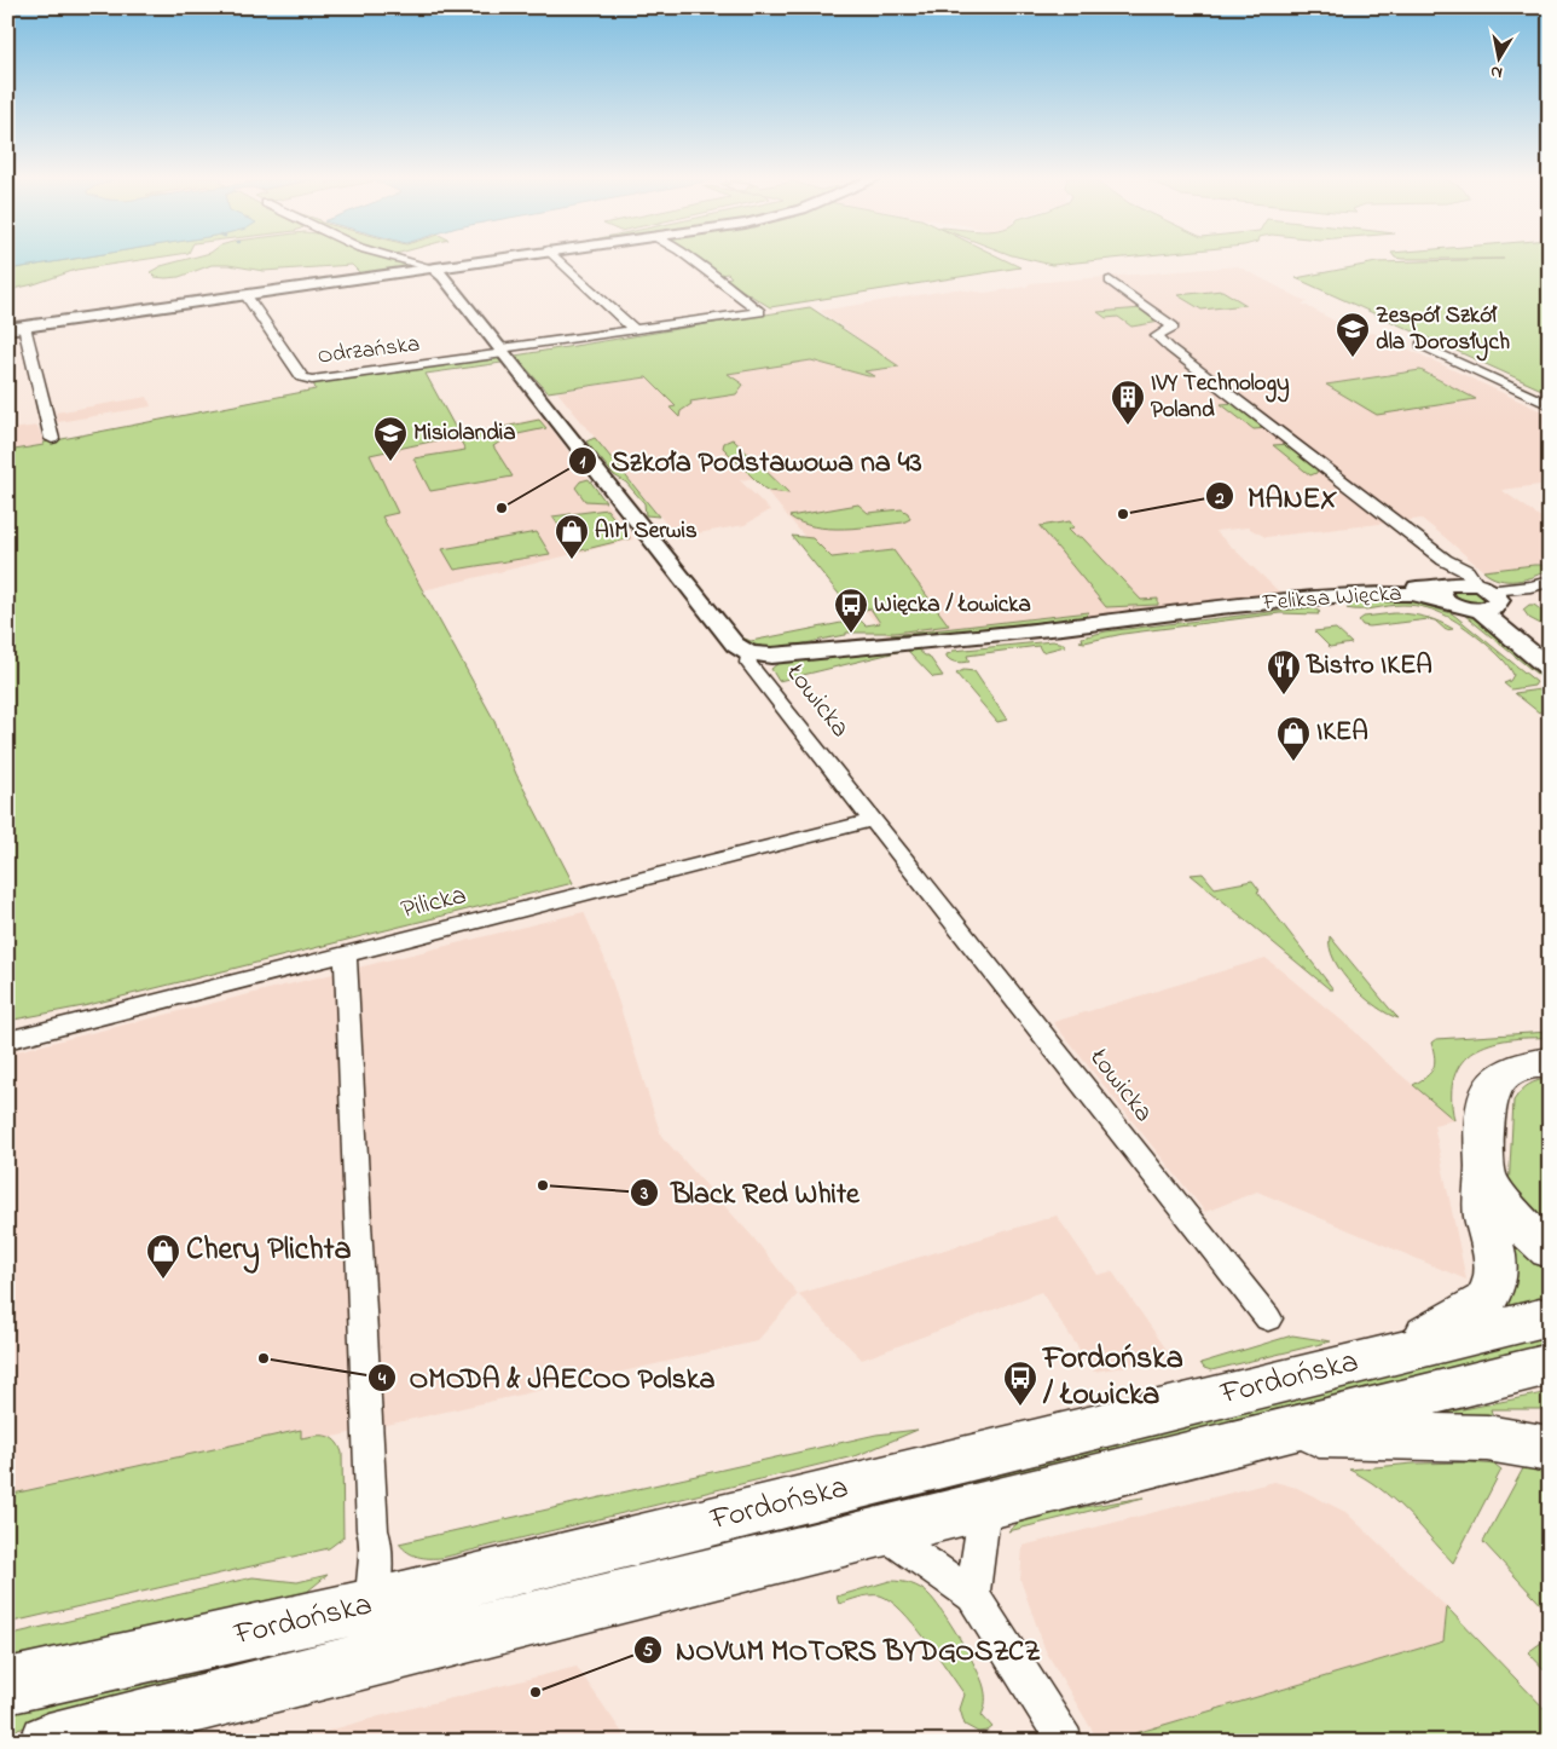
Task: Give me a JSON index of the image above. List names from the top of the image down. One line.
{"streets":{"main road":["Fordońska"],"street":["Odrzańska","Feliksa Więcka","Łowicka","Pilicka"]},"crossings":[["Odrzańska","Łowicka"],["Feliksa Więcka","Łowicka"],["Łowicka","Pilicka"]],"places":{"school or university":["Zespół Szkół dla Dorosłych","Misiolandia"],"building":["IVY Technology Poland"],"other":["Szkoła Podstawowa na 43","MANEX","Black Red White","OMODA & JAECOO Polska","NOVUM MOTORS BYDGOSZCZ"],"shop":["AIM Serwis","IKEA","Chery Plichta"],"bus stop":["Więcka / Łowicka","Fordońska / Łowicka"],"restaurant":["Bistro IKEA"]},"north":"bottom"}
